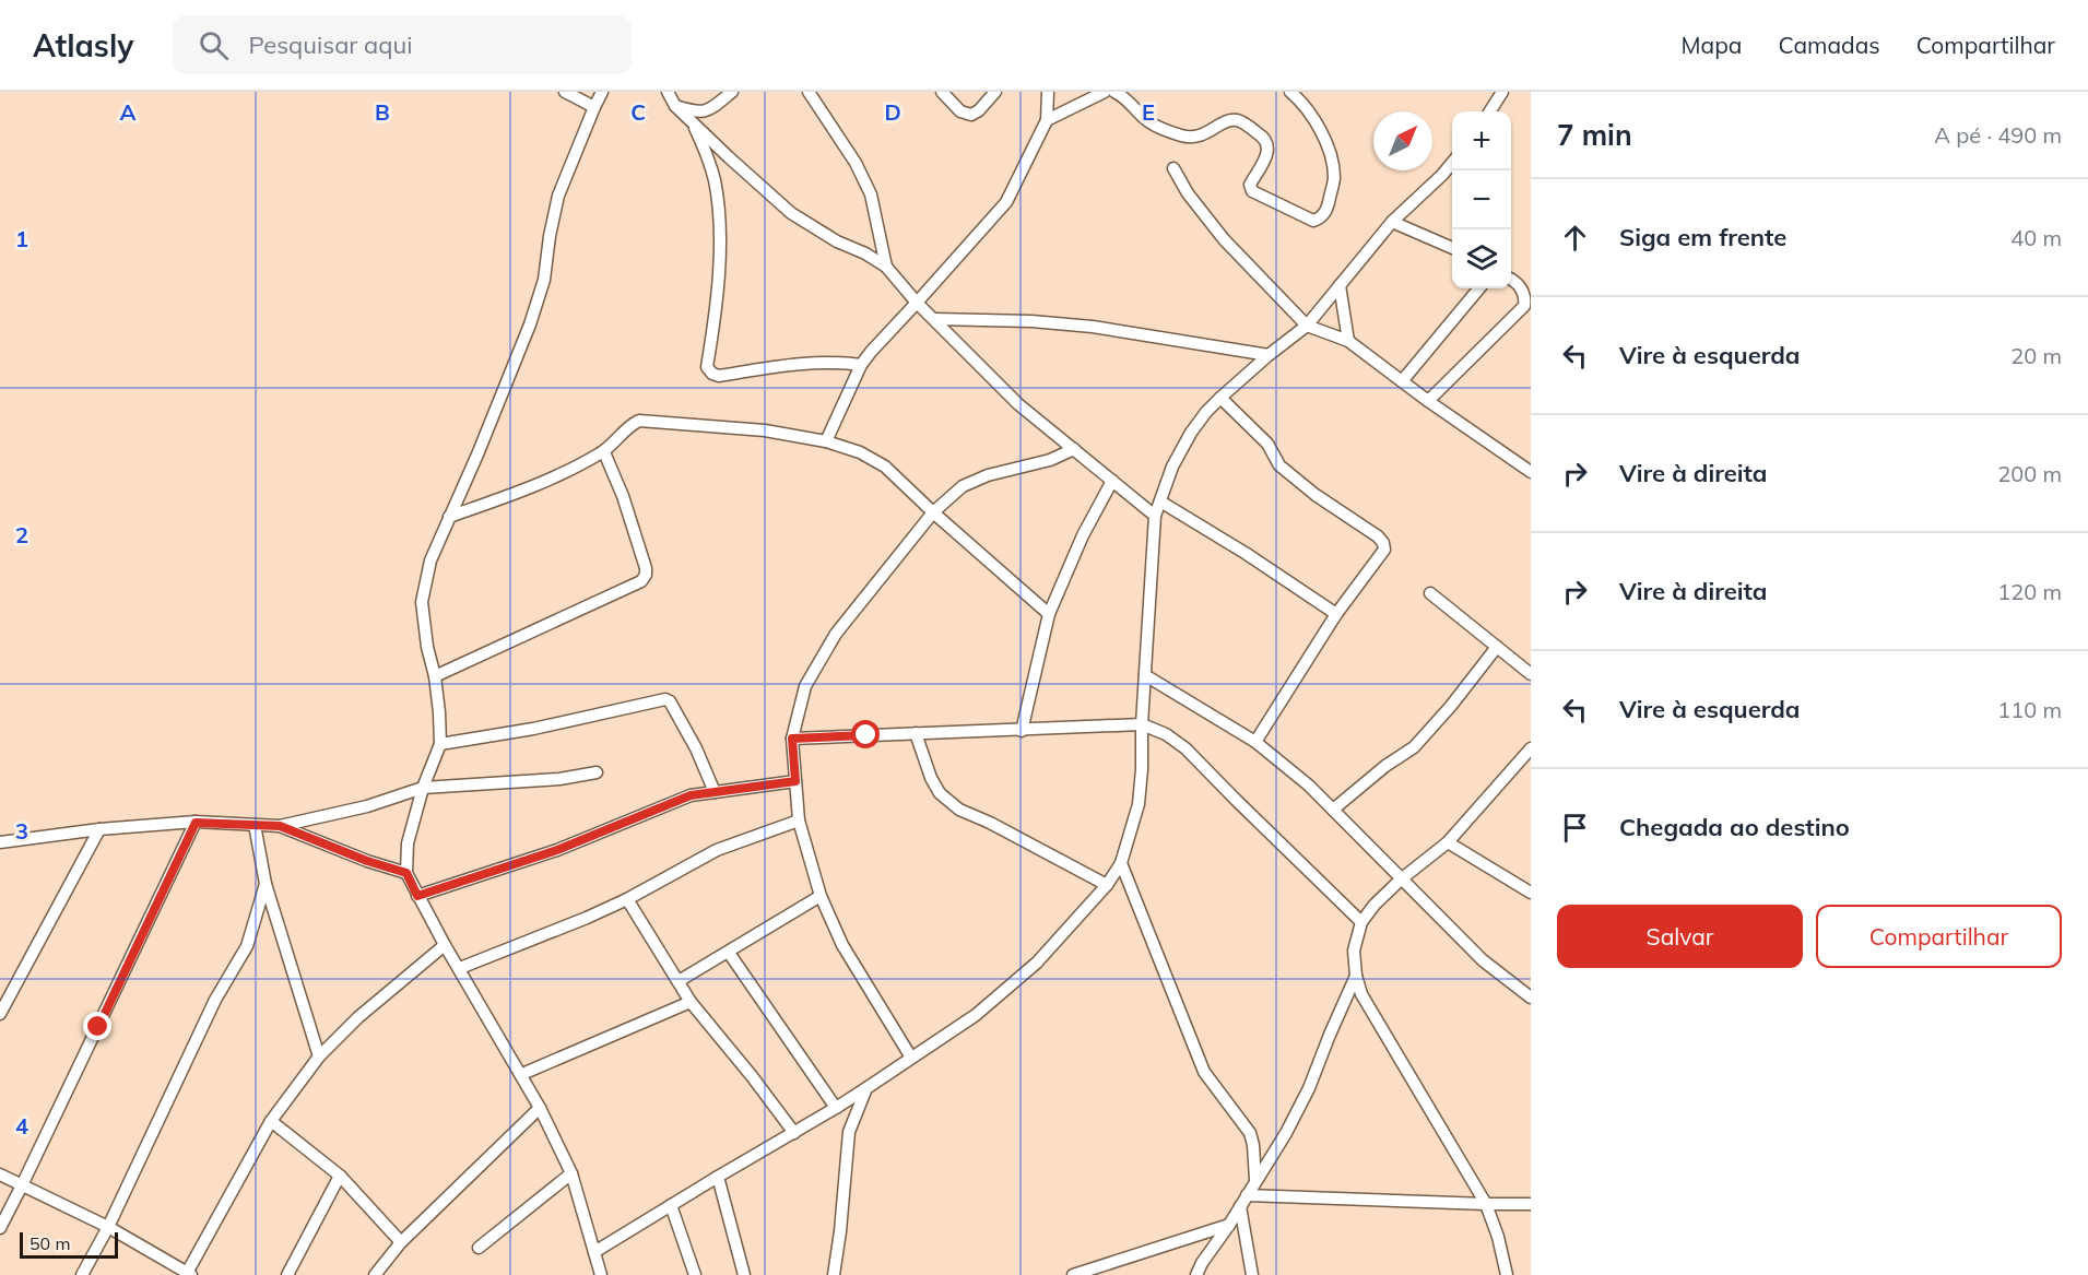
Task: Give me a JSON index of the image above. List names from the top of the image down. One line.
{"scale_bar":"50 m","north":"top right","page":{"header":"Atlasly","search":"Pesquisar aqui","nav":["Mapa","Camadas","Compartilhar"],"heading":["7 min","A pé · 490 m"],"map_buttons":["+","−"],"list":[["Siga em frente","40 m"],["Vire à esquerda","20 m"],["Vire à direita","200 m"],["Vire à direita","120 m"],["Vire à esquerda","110 m"],"Chegada ao destino"],"buttons":["Salvar","Compartilhar"],"scale":"50 m"},"grid":{"columns":["A","B","C","D","E"],"rows":["1","2","3","4"]}}
